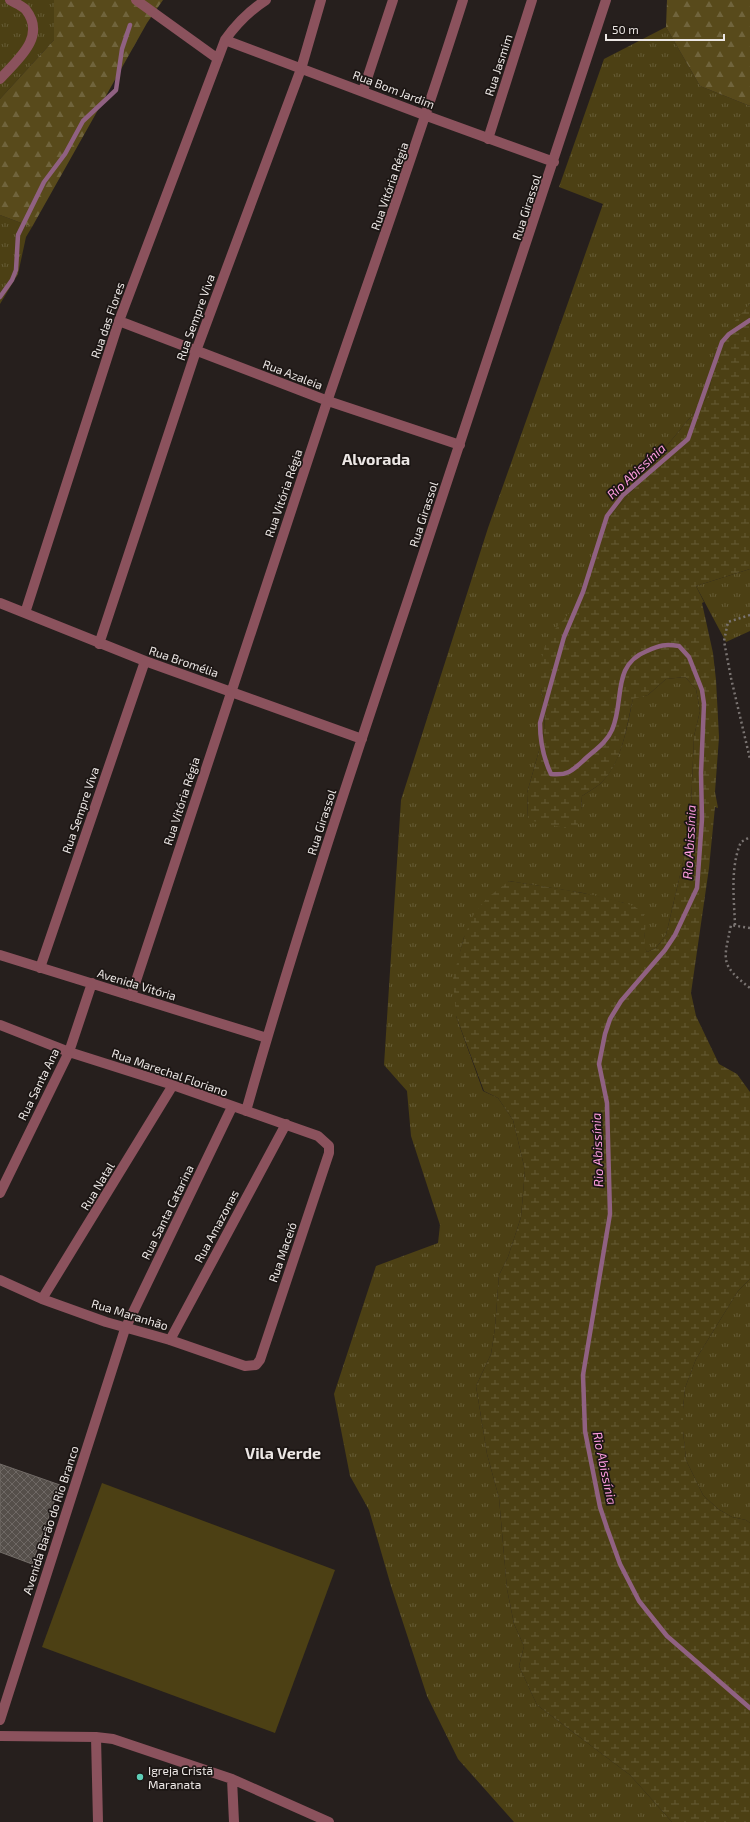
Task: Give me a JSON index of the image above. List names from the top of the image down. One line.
{"streets":{"street":["Rua Jasmim","Rua Bom Jardim","Rua Vitória Régia","Rua Girassol","Rua Sempre Viva","Rua das Flores","Rua Azaleia","Rua Bromélia","Avenida Vitória","Rua Marechal Floriano","Rua Santa Ana","Rua Natal","Rua Santa Catarina","Rua Amazonas","Rua Maceió","Rua Maranhão","Avenida Barão do Rio Branco"]},"crossings":[["Rua Jasmim","Rua Bom Jardim"],["Rua Bom Jardim","Rua Vitória Régia"],["Rua Bom Jardim","Rua Girassol"],["Rua Bom Jardim","Rua Sempre Viva"],["Rua Bom Jardim","Rua das Flores"],["Rua Vitória Régia","Rua Azaleia"],["Rua Vitória Régia","Rua Bromélia"],["Rua Vitória Régia","Avenida Vitória"],["Rua Girassol","Rua Azaleia"],["Rua Girassol","Rua Bromélia"],["Rua Girassol","Avenida Vitória"],["Rua Girassol","Rua Marechal Floriano"],["Rua Sempre Viva","Rua Azaleia"],["Rua Sempre Viva","Rua Bromélia"],["Rua Sempre Viva","Avenida Vitória"],["Rua das Flores","Rua Azaleia"],["Rua das Flores","Rua Bromélia"],["Avenida Vitória","Rua Santa Ana"],["Rua Marechal Floriano","Rua Santa Ana"],["Rua Marechal Floriano","Rua Natal"],["Rua Marechal Floriano","Rua Santa Catarina"],["Rua Marechal Floriano","Rua Amazonas"],["Rua Marechal Floriano","Rua Maceió"],["Rua Natal","Rua Maranhão"],["Rua Santa Catarina","Rua Maranhão"],["Rua Santa Catarina","Avenida Barão do Rio Branco"],["Rua Amazonas","Rua Maranhão"],["Rua Maceió","Rua Maranhão"],["Rua Maranhão","Avenida Barão do Rio Branco"]],"districts":["Alvorada","Vila Verde"],"water":["Rio Abissínia"],"places":["Igreja Cristã Maranata"],"scale_bar":"50 m"}
